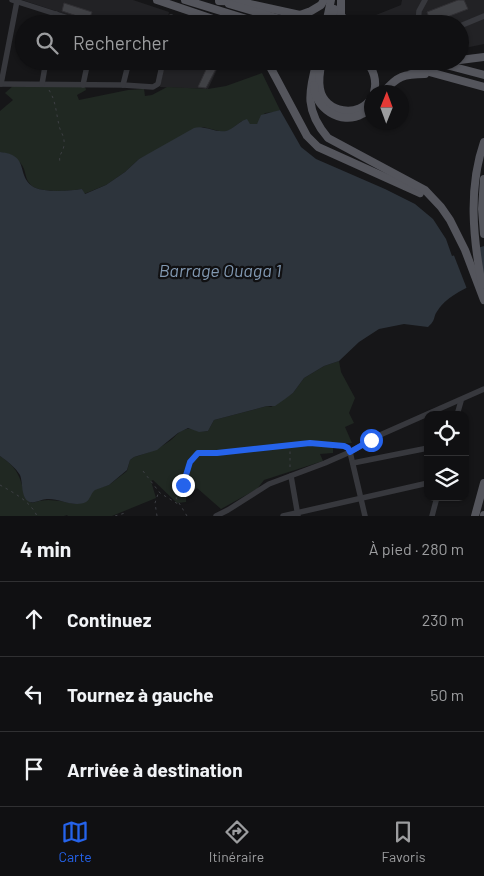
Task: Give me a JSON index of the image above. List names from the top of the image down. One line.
{"water":["Barrage Ouaga 1"],"north":"top","page":{"search":"Rechercher","heading":["4 min","À pied · 280 m"],"list":[["Continuez","230 m"],["Tournez à gauche","50 m"],"Arrivée à destination"],"nav":["Carte","Itinéraire","Favoris"]}}
